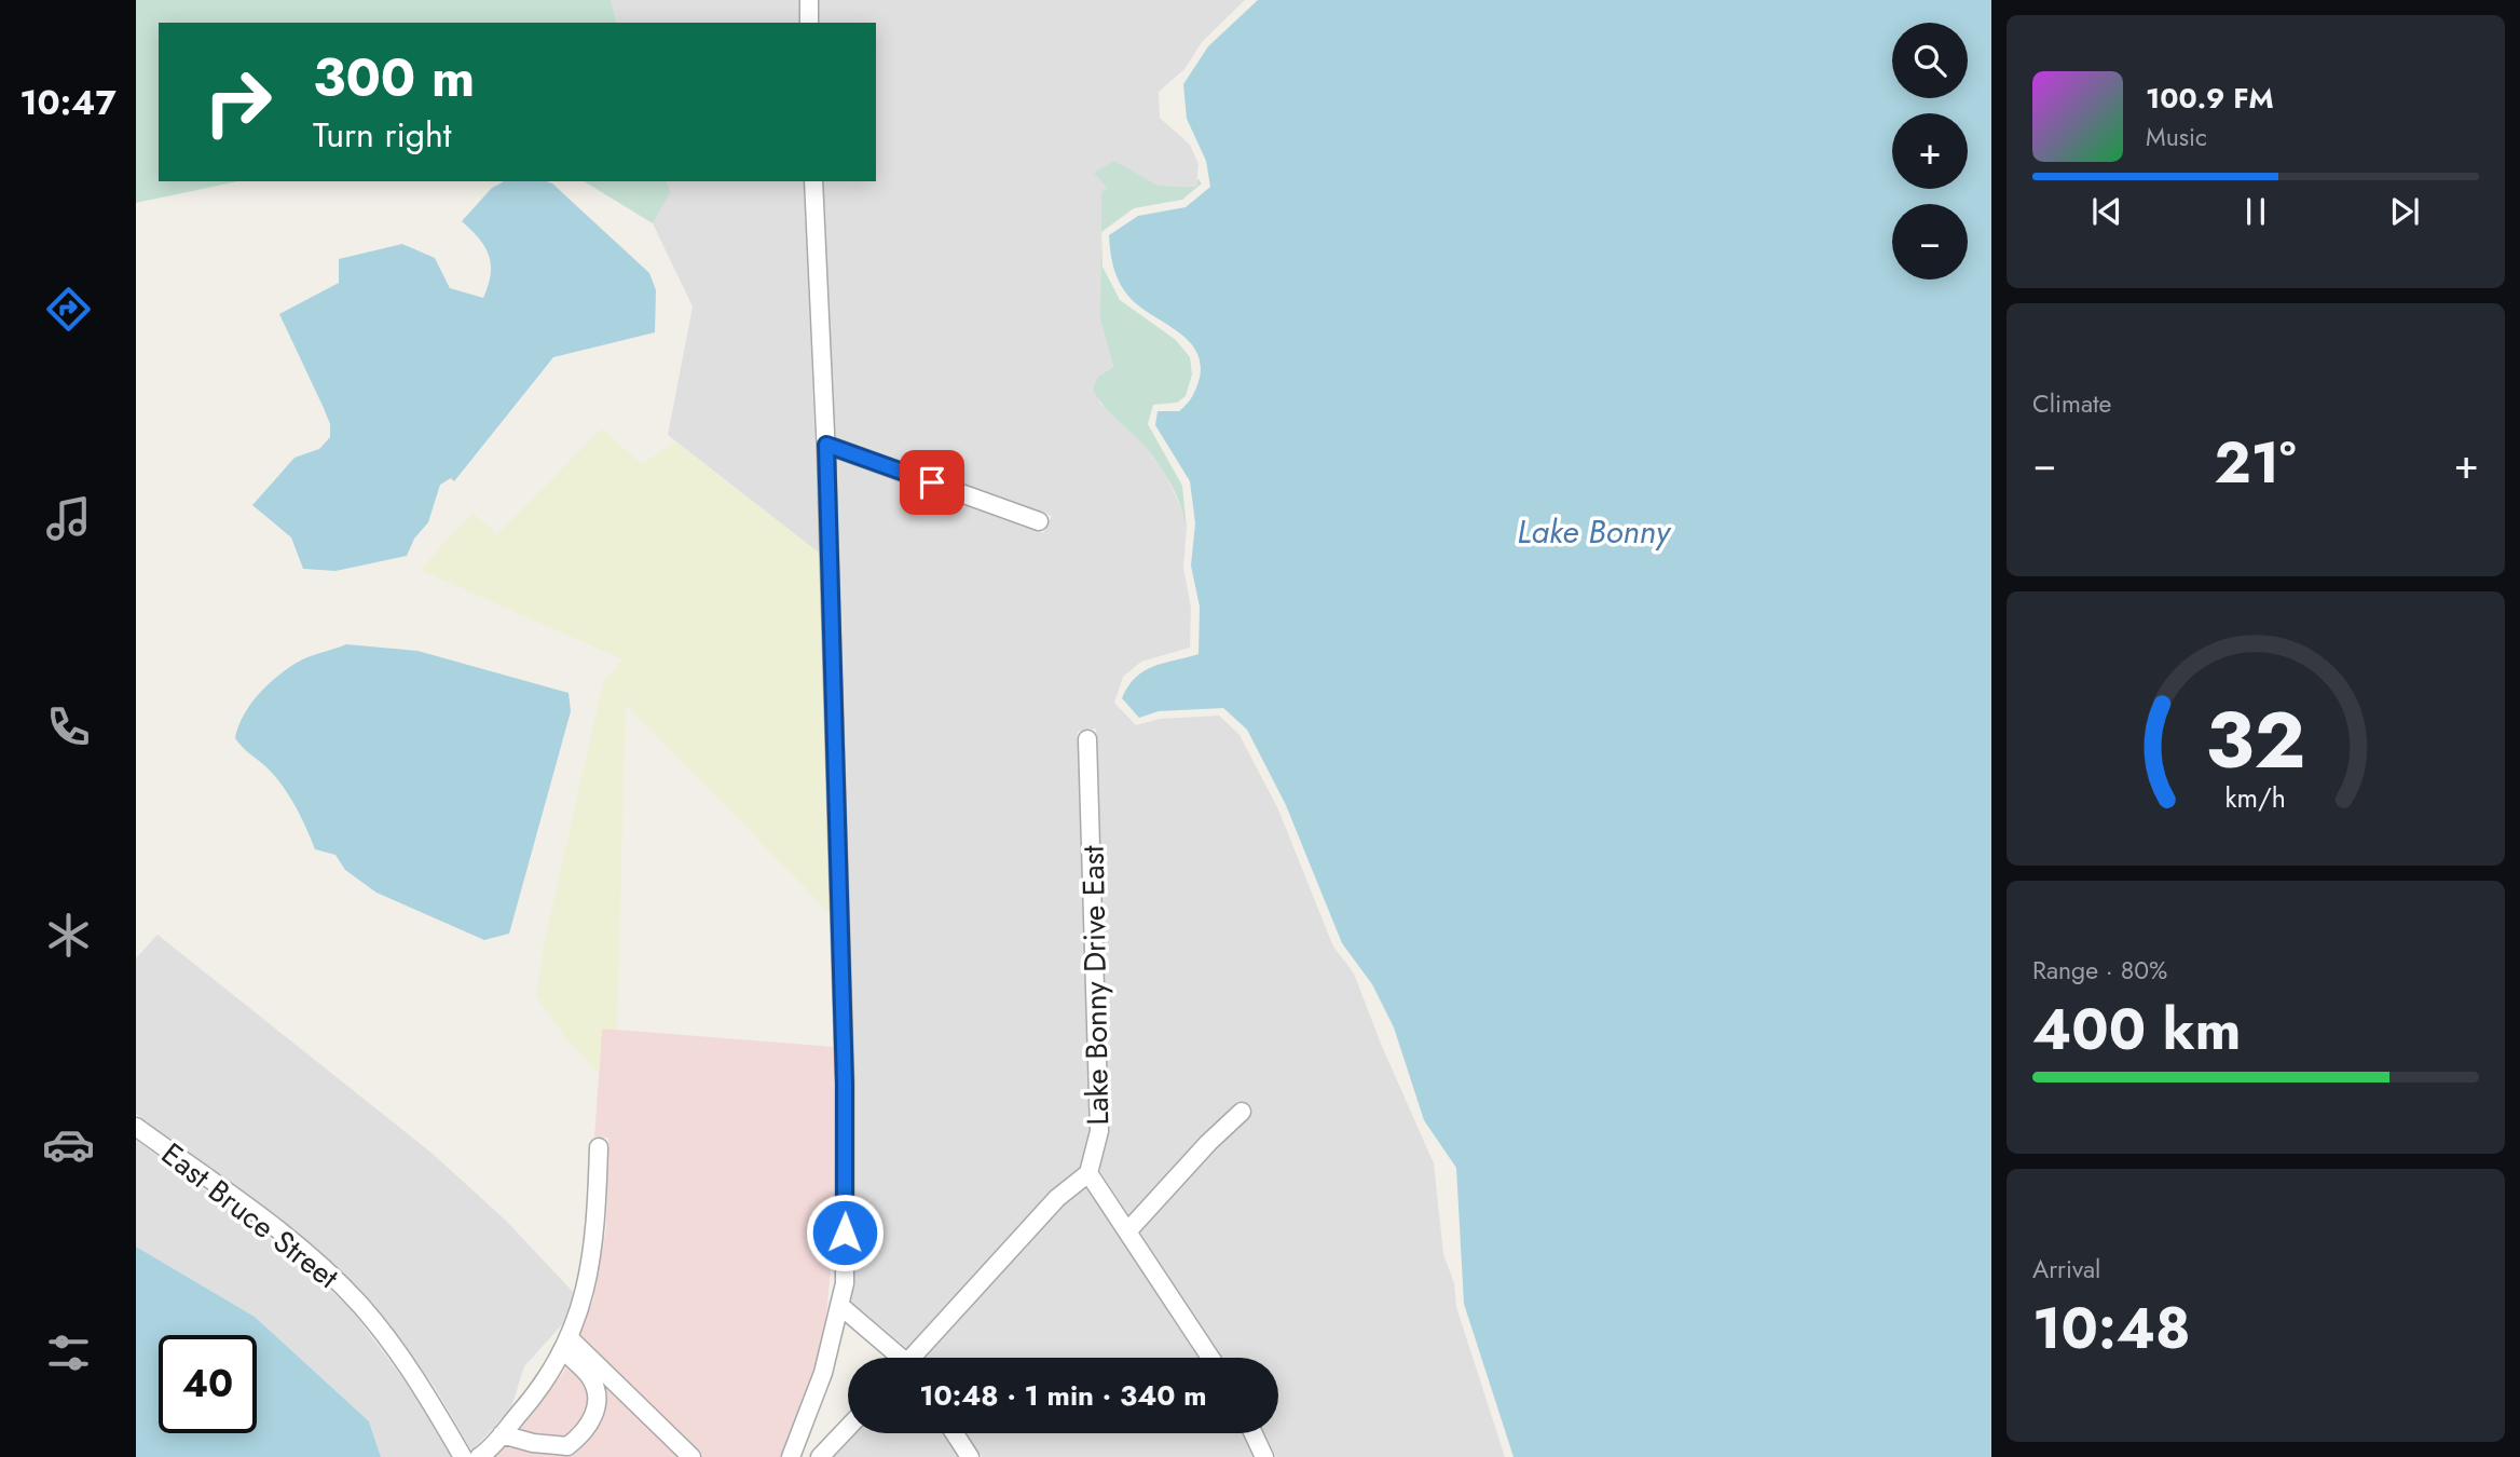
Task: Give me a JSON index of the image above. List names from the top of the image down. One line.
{"streets":{"street":["Lake Bonny Drive East","East Bruce Street"]},"water":["Lake Bonny"],"page":{"tabs":"10:47","map_buttons":["+","−"],"turn":["300 m","Turn right"],"song":["100.9 FM","Music"],"tile":["Climate",["Range · 80%","400 km"],["Arrival","10:48"]],"heat":["−","21°","+"],"limit":"40","trip":"10:48 · 1 min · 340 m","gauge":["32","km/h"]}}
